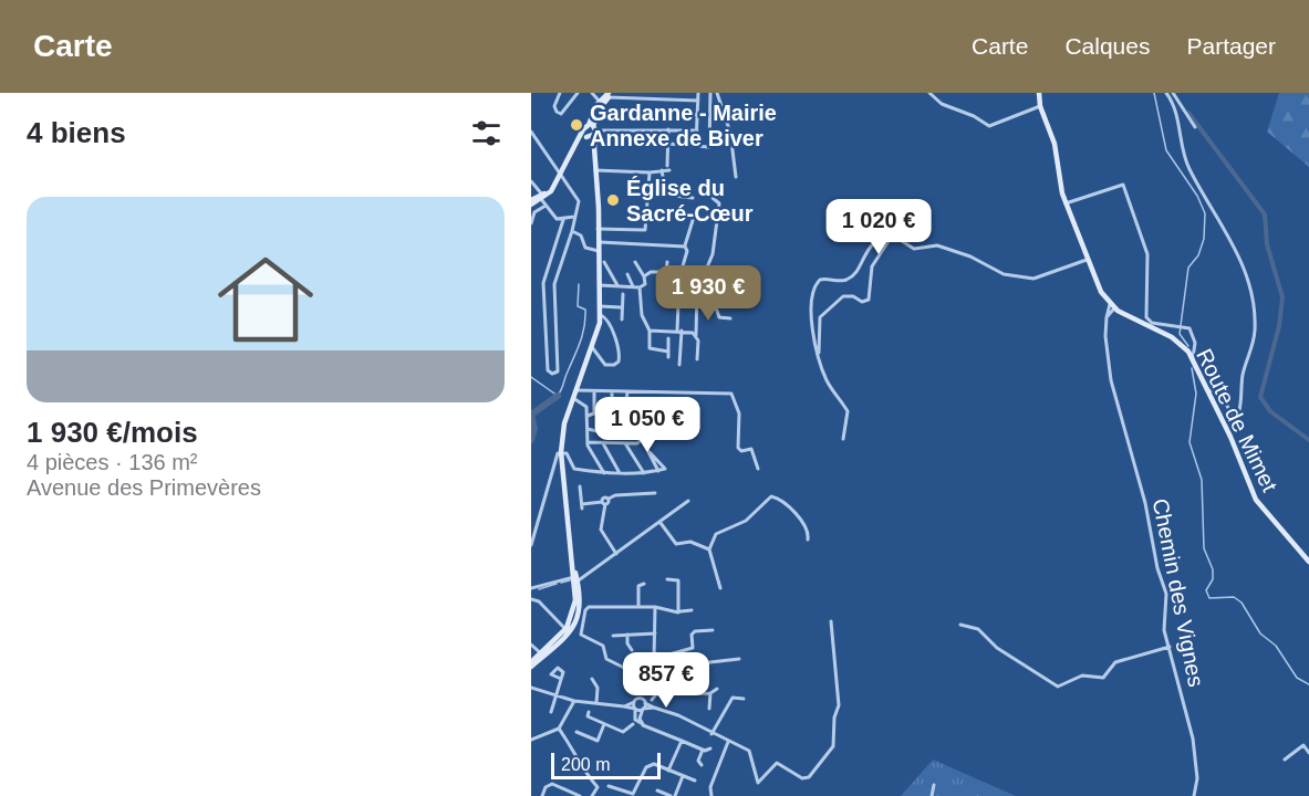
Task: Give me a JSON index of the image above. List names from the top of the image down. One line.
{"streets":{"main road":["Route de Mimet"],"street":["Chemin des Vignes"]},"crossings":[["Route de Mimet","Chemin des Vignes"]],"places":["Gardanne - Mairie Annexe de Biver","Église du Sacré-Cœur"],"scale_bar":"200 m","page":{"header":"Carte","nav":["Carte","Calques","Partager"],"heading":"4 biens","list":[{"name":"1 930 €/mois","note":"4 pièces · 136 m² · Avenue des Primevères"}],"price":["1 020 €","1 930 €","1 050 €","857 €"],"scale":"200 m"}}
